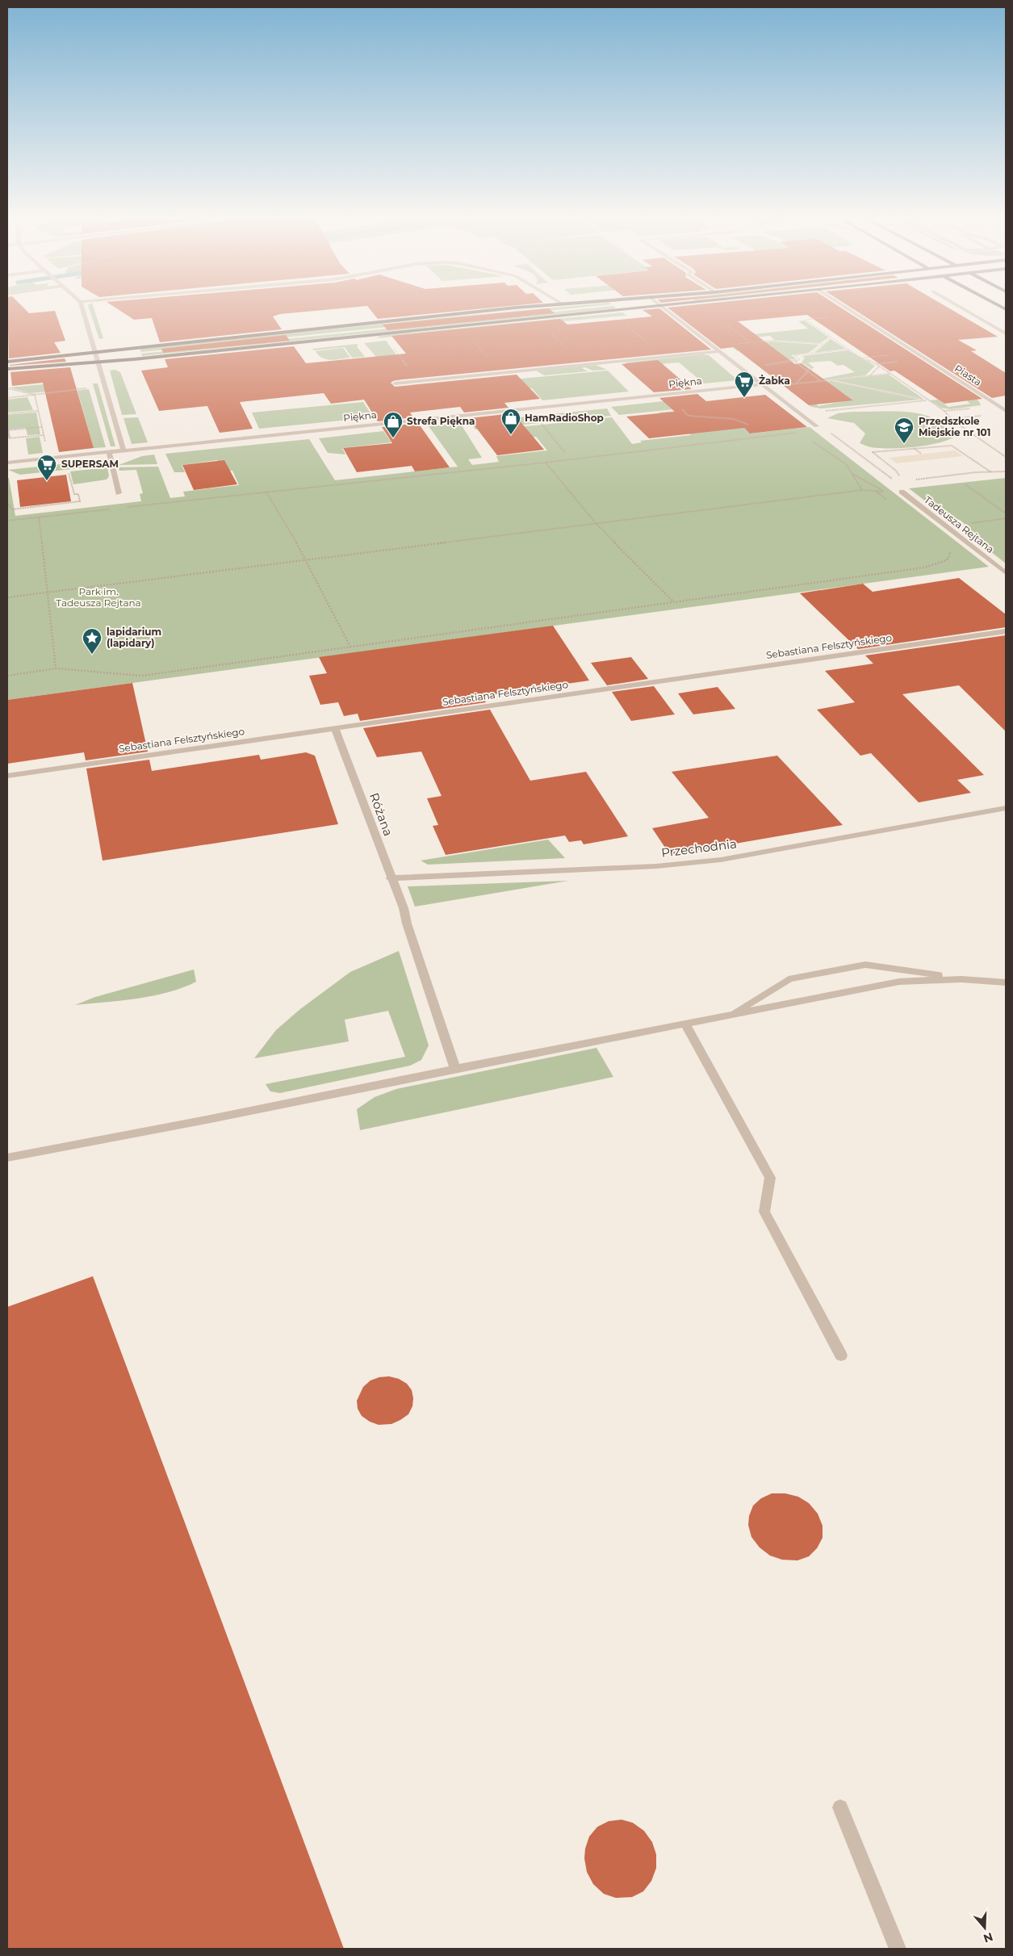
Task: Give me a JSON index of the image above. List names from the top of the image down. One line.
{"streets":{"street":["Piasta","Piękna","Tadeusza Rejtana","Sebastiana Felsztyńskiego","Różana","Przechodnia"]},"crossings":[["Sebastiana Felsztyńskiego","Różana"],["Różana","Przechodnia"]],"parks":["Park im. Tadeusza Rejtana"],"places":{"supermarket":["Żabka","SUPERSAM"],"shop":["HamRadioShop","Strefa Piękna"],"school or university":["Przedszkole Miejskie nr 101"],"place":["lapidarium (lapidary)"]},"north":"bottom"}
